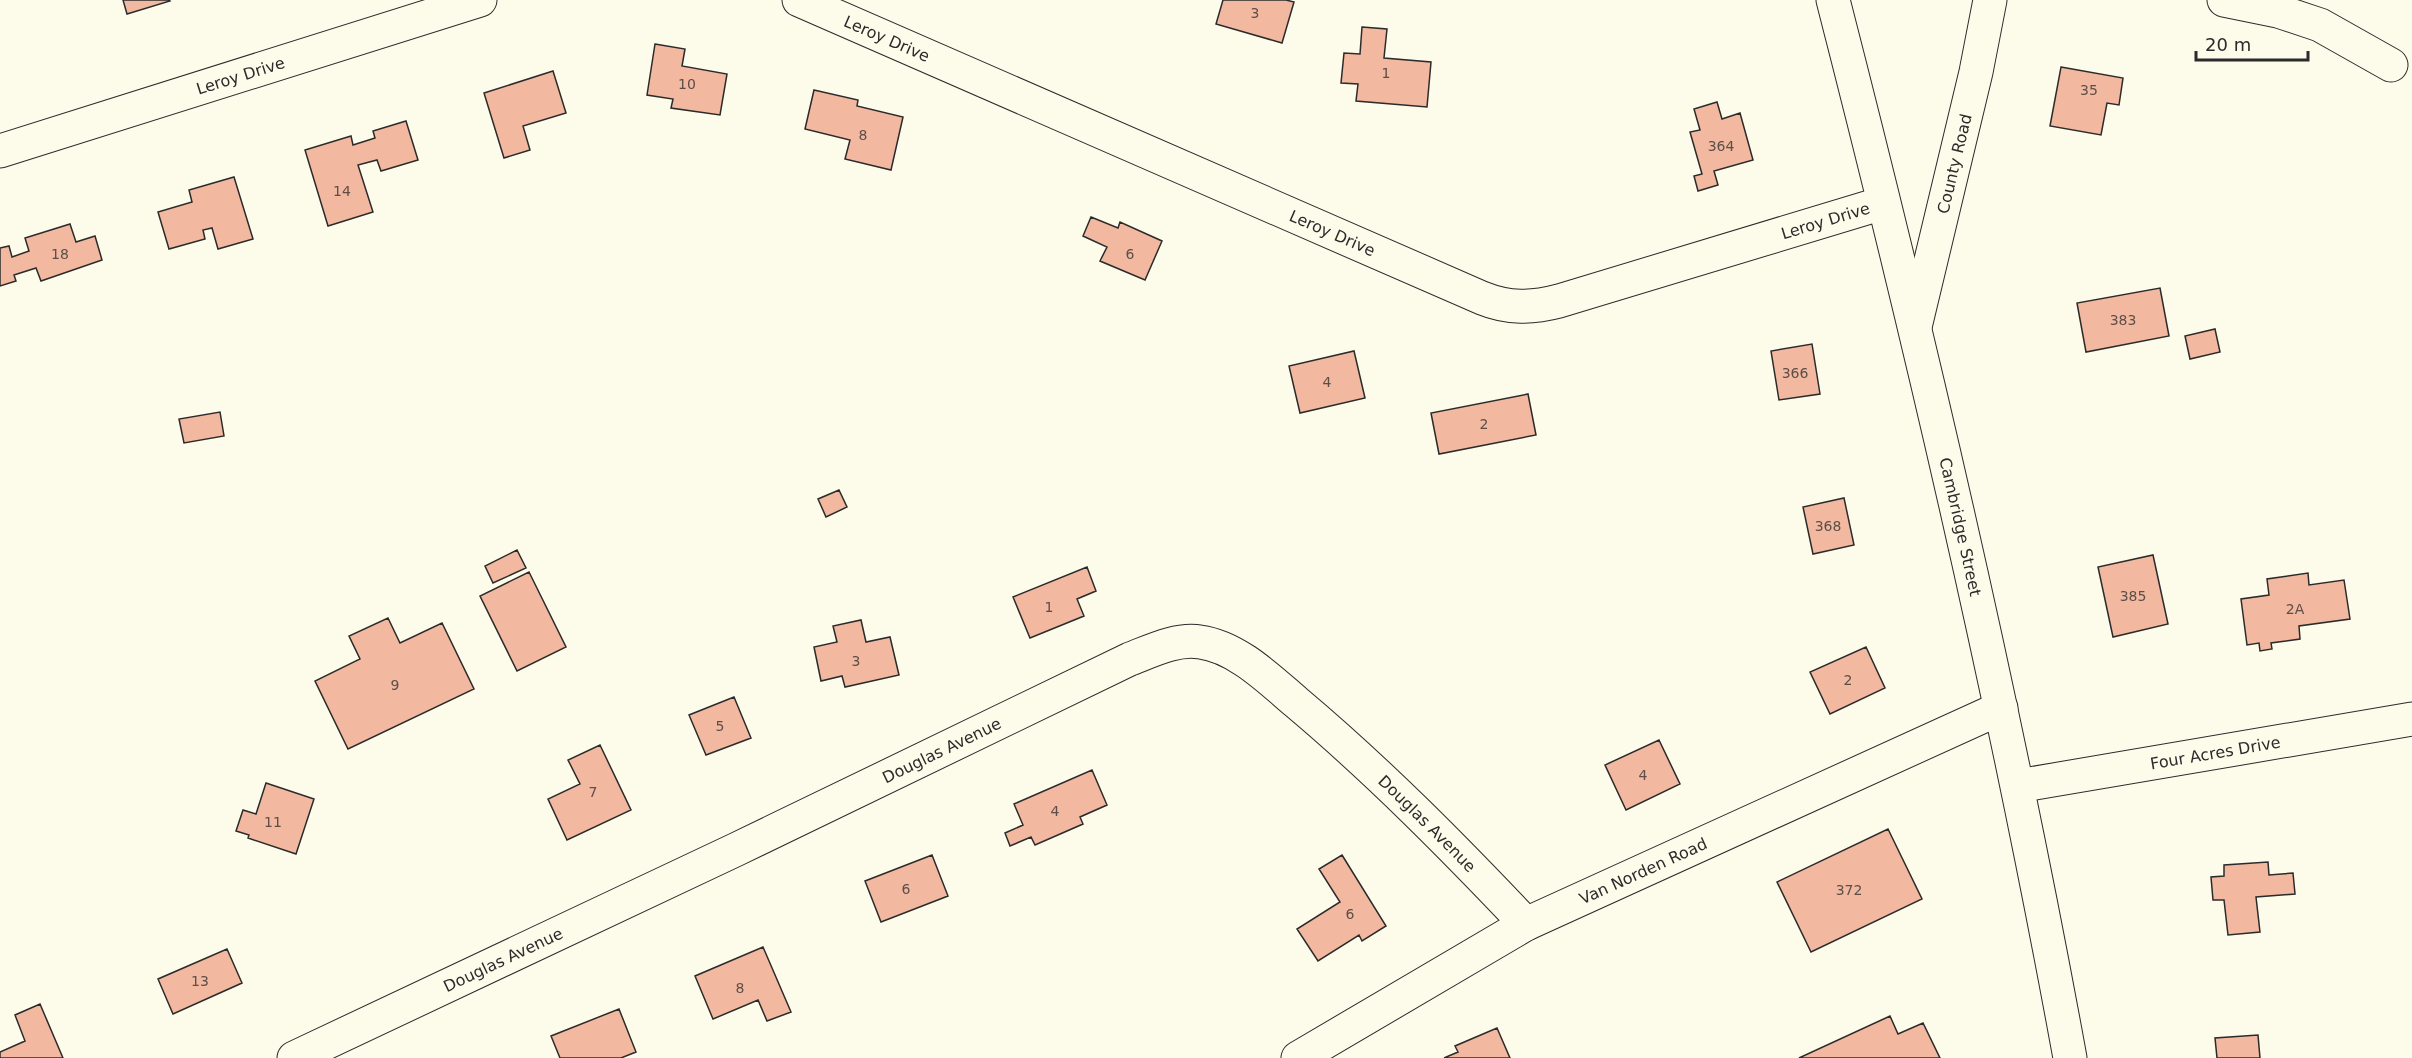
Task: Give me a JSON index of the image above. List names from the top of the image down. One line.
{"streets":{"street":["Leroy Drive","County Road","Cambridge Street","Douglas Avenue","Four Acres Drive","Van Norden Road"]},"crossings":[["Leroy Drive","Cambridge Street"],["County Road","Cambridge Street"],["Cambridge Street","Four Acres Drive"],["Cambridge Street","Van Norden Road"],["Douglas Avenue","Van Norden Road"]],"house_numbers":["3","1","10","35","8","364","14","18","6","383","366","4","2","368","385","1","2A","3","2","9","5","4","7","4","11","6","372","6","13","8"],"scale_bar":"20 m"}
